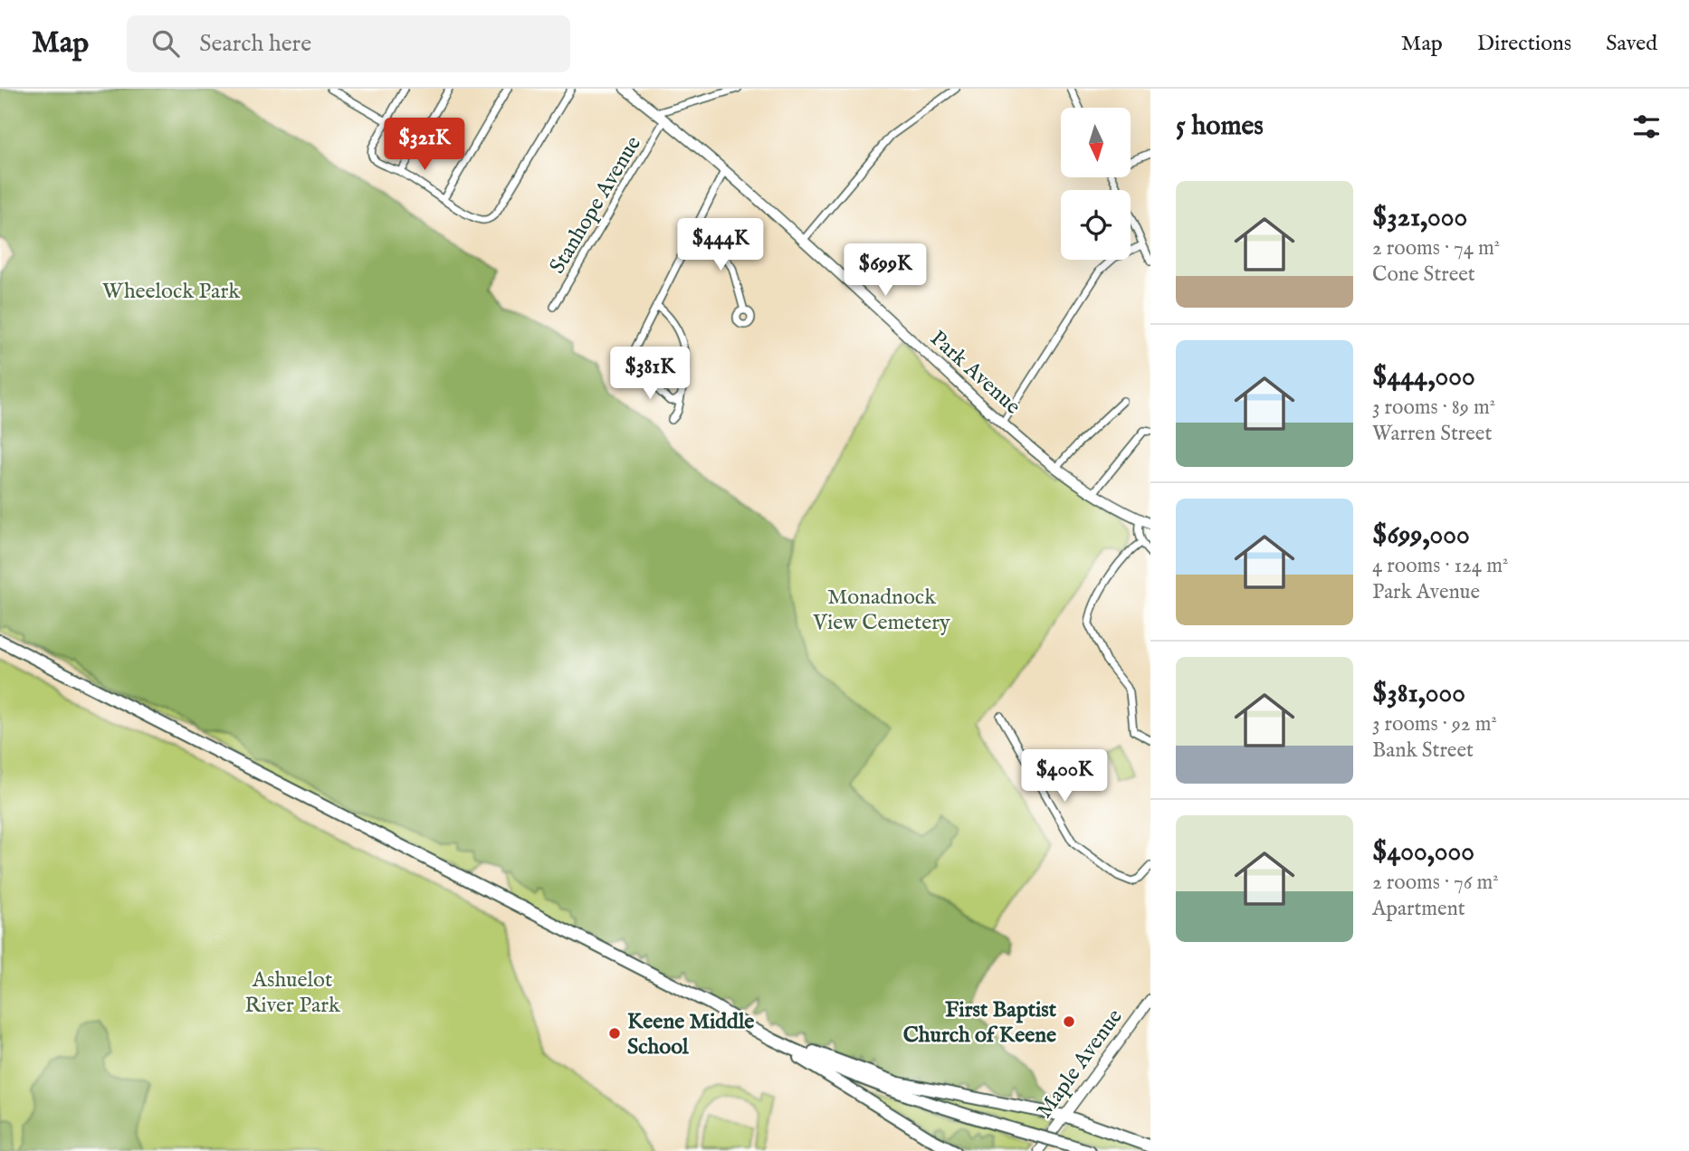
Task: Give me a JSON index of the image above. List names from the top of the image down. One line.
{"streets":{"street":["Stanhope Avenue","Park Avenue","Maple Avenue"]},"crossings":[["Stanhope Avenue","Park Avenue"]],"parks":["Wheelock Park","Monadnock View Cemetery","Ashuelot River Park"],"places":["First Baptist Church of Keene","Keene Middle School"],"north":"bottom","page":{"header":"Map","search":"Search here","nav":["Map","Directions","Saved"],"heading":"5 homes","price":["$321K","$444K","$699K","$381K","$400K"],"list":[{"name":"$321,000","note":"2 rooms · 74 m² · Cone Street"},{"name":"$444,000","note":"3 rooms · 89 m² · Warren Street"},{"name":"$699,000","note":"4 rooms · 124 m² · Park Avenue"},{"name":"$381,000","note":"3 rooms · 92 m² · Bank Street"},{"name":"$400,000","note":"2 rooms · 76 m² · Apartment"}]}}
